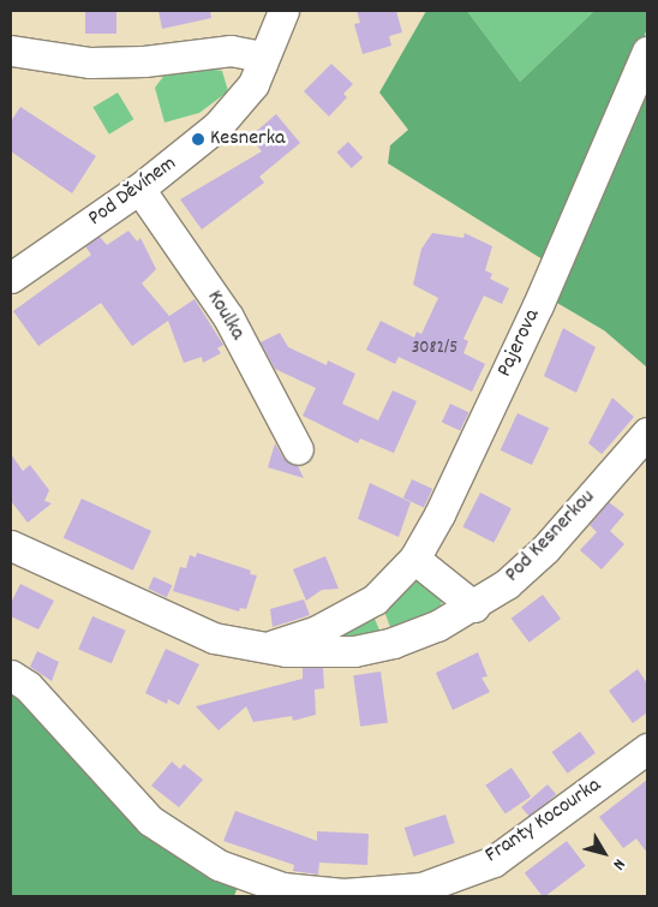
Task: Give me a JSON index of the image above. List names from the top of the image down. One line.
{"streets":{"street":["Pod Děvínem","Koulka","Pajerova","Pod Kesnerkou","Franty Kocourka"]},"crossings":[["Pod Děvínem","Koulka"]],"places":["Kesnerka"],"house_numbers":["3082/5"],"north":"bottom right"}
